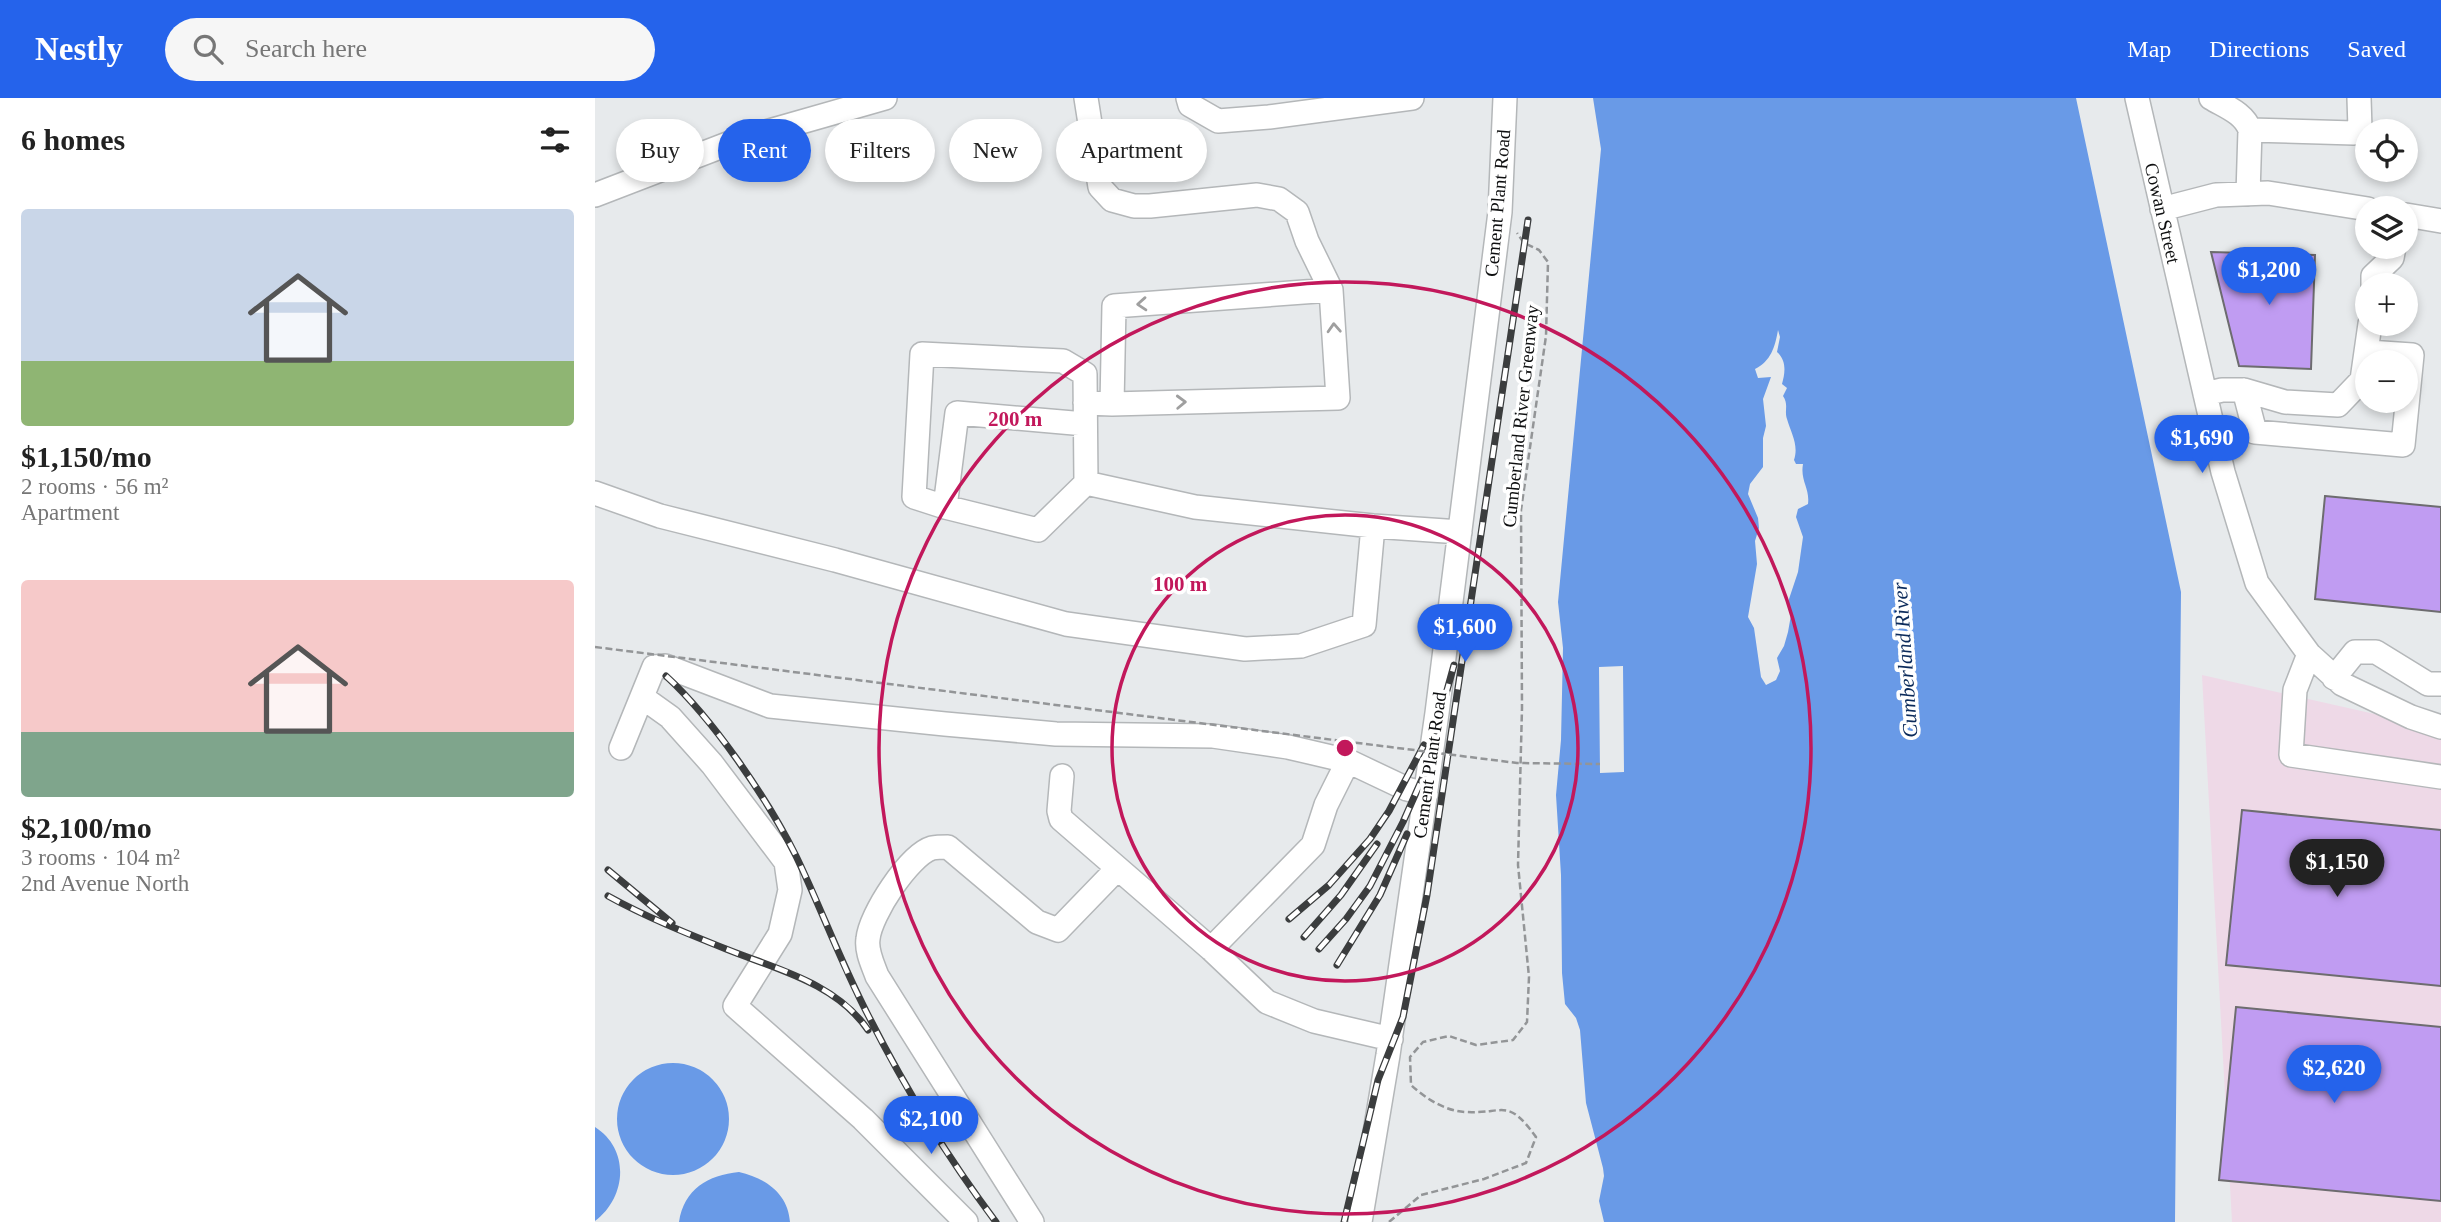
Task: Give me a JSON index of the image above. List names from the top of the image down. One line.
{"streets":{"street":["Cement Plant Road","Cowan Street"],"path":["Cumberland River Greenway"]},"water":["Cumberland River"],"page":{"header":"Nestly","search":"Search here","nav":["Map","Directions","Saved"],"heading":"6 homes","map_buttons":["+","−"],"chip":["Buy","Rent","Filters","New","Apartment"],"list":[{"name":"$1,150/mo","note":"2 rooms · 56 m² · Apartment"},{"name":"$2,100/mo","note":"3 rooms · 104 m² · 2nd Avenue North"}],"price":["$1,200","$1,690","$1,600","$1,150","$2,620","$2,100"]},"rings":["200 m","100 m"]}
